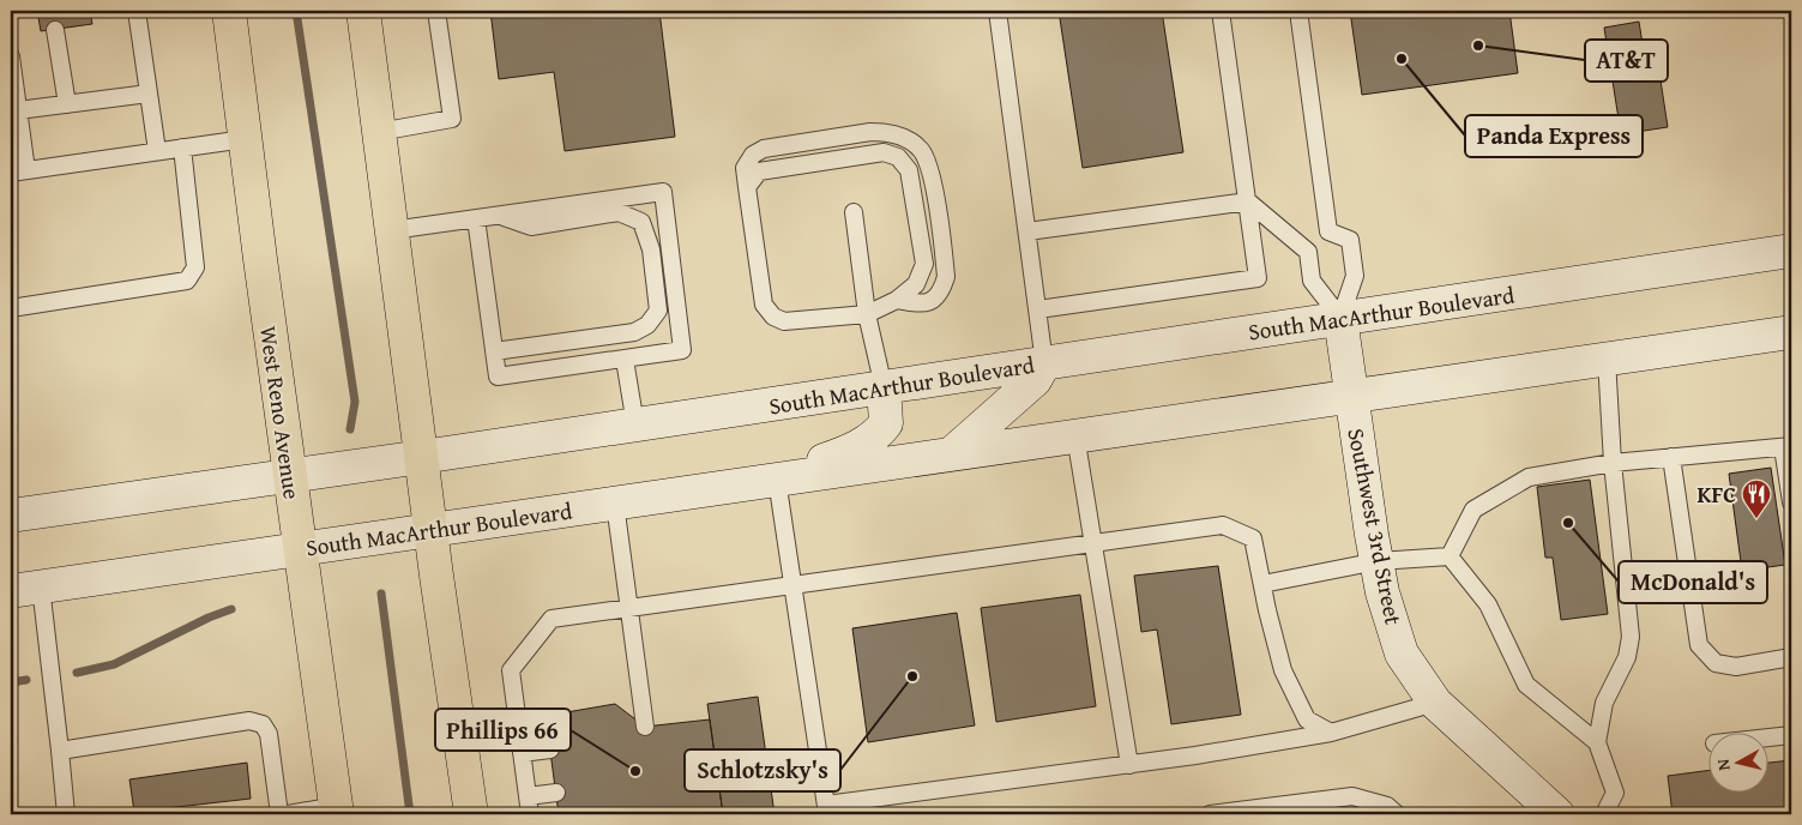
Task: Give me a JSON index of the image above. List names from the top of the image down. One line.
{"streets":{"main road":["South MacArthur Boulevard","West Reno Avenue","Southwest 3rd Street"]},"crossings":[["South MacArthur Boulevard","West Reno Avenue"],["South MacArthur Boulevard","Southwest 3rd Street"]],"places":{"other":["AT&T","Panda Express","McDonald's","Schlotzsky's","Phillips 66"],"restaurant":["KFC"]},"north":"left"}
